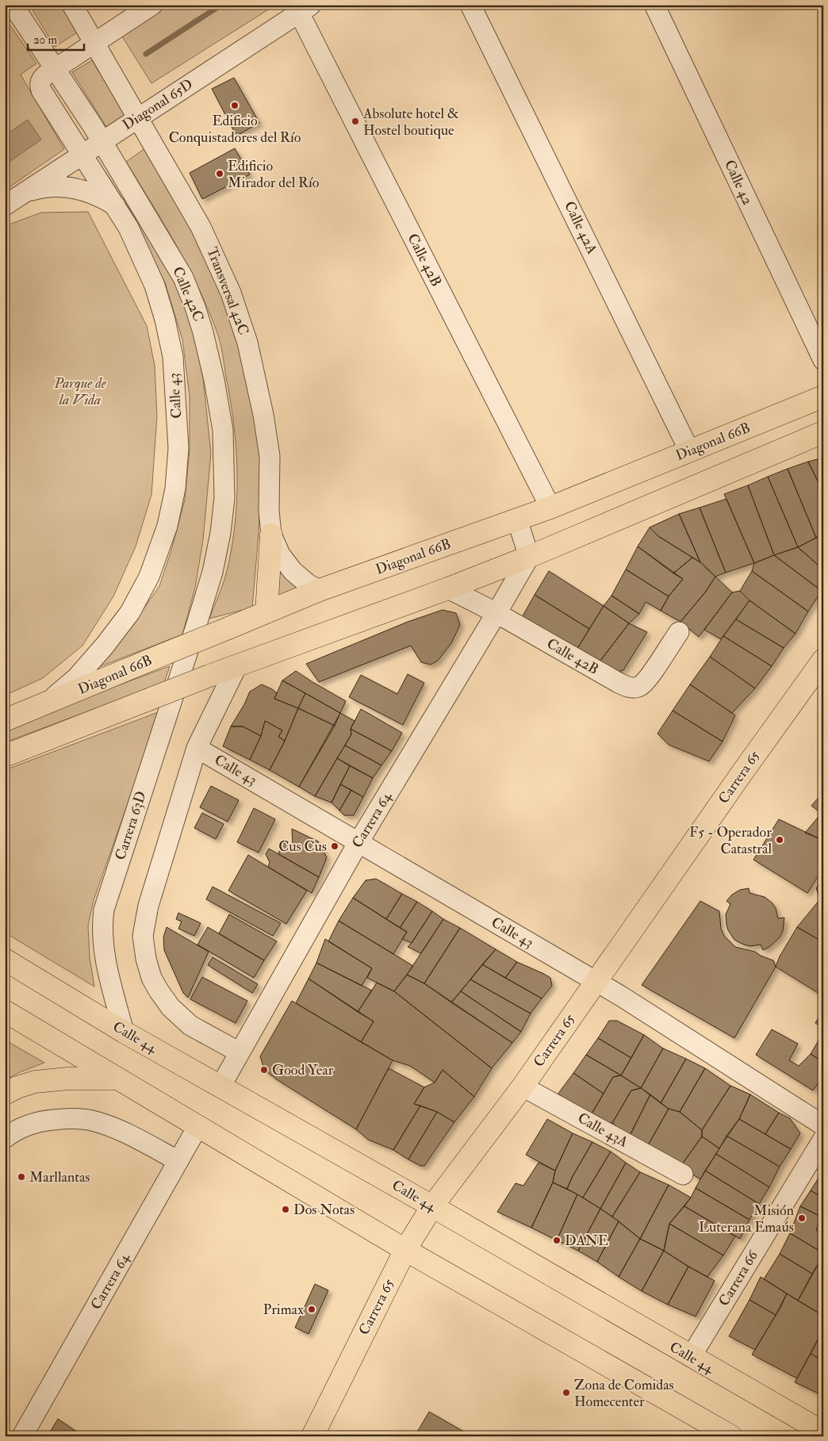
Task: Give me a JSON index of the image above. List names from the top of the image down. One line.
{"streets":{"main road":["Diagonal 66B","Carrera 65","Calle 44"],"street":["Diagonal 65D","Calle 42","Calle 42A","Calle 42B","Transversal 42C","Calle 42C","Calle 43","Carrera 64","Carrera 63D","Calle 43A","Carrera 66"]},"crossings":[["Diagonal 65D","Calle 42B"],["Diagonal 65D","Transversal 42C"],["Diagonal 65D","Calle 42C"],["Diagonal 65D","Calle 43"],["Calle 42A","Diagonal 66B"],["Calle 42B","Diagonal 66B"],["Calle 42B","Carrera 64"],["Transversal 42C","Diagonal 66B"],["Calle 42C","Calle 43"],["Calle 42C","Carrera 63D"],["Calle 43","Diagonal 66B"],["Calle 43","Carrera 65"],["Calle 43","Carrera 64"],["Carrera 65","Calle 44"],["Carrera 65","Calle 43A"],["Carrera 64","Calle 44"],["Carrera 63D","Calle 44"],["Calle 44","Carrera 66"]],"parks":["Parque de la Vida"],"places":["Edificio Conquistadores del Río","Absolute hotel & Hostel boutique","Edificio Mirador del Río","F5 - Operador Catastral","Cus Cus","Good Year","Marllantas","Dos Notas","Misión Luterana Emaús","DANE","Primax","Zona de Comidas Homecenter"],"scale_bar":"20 m"}
